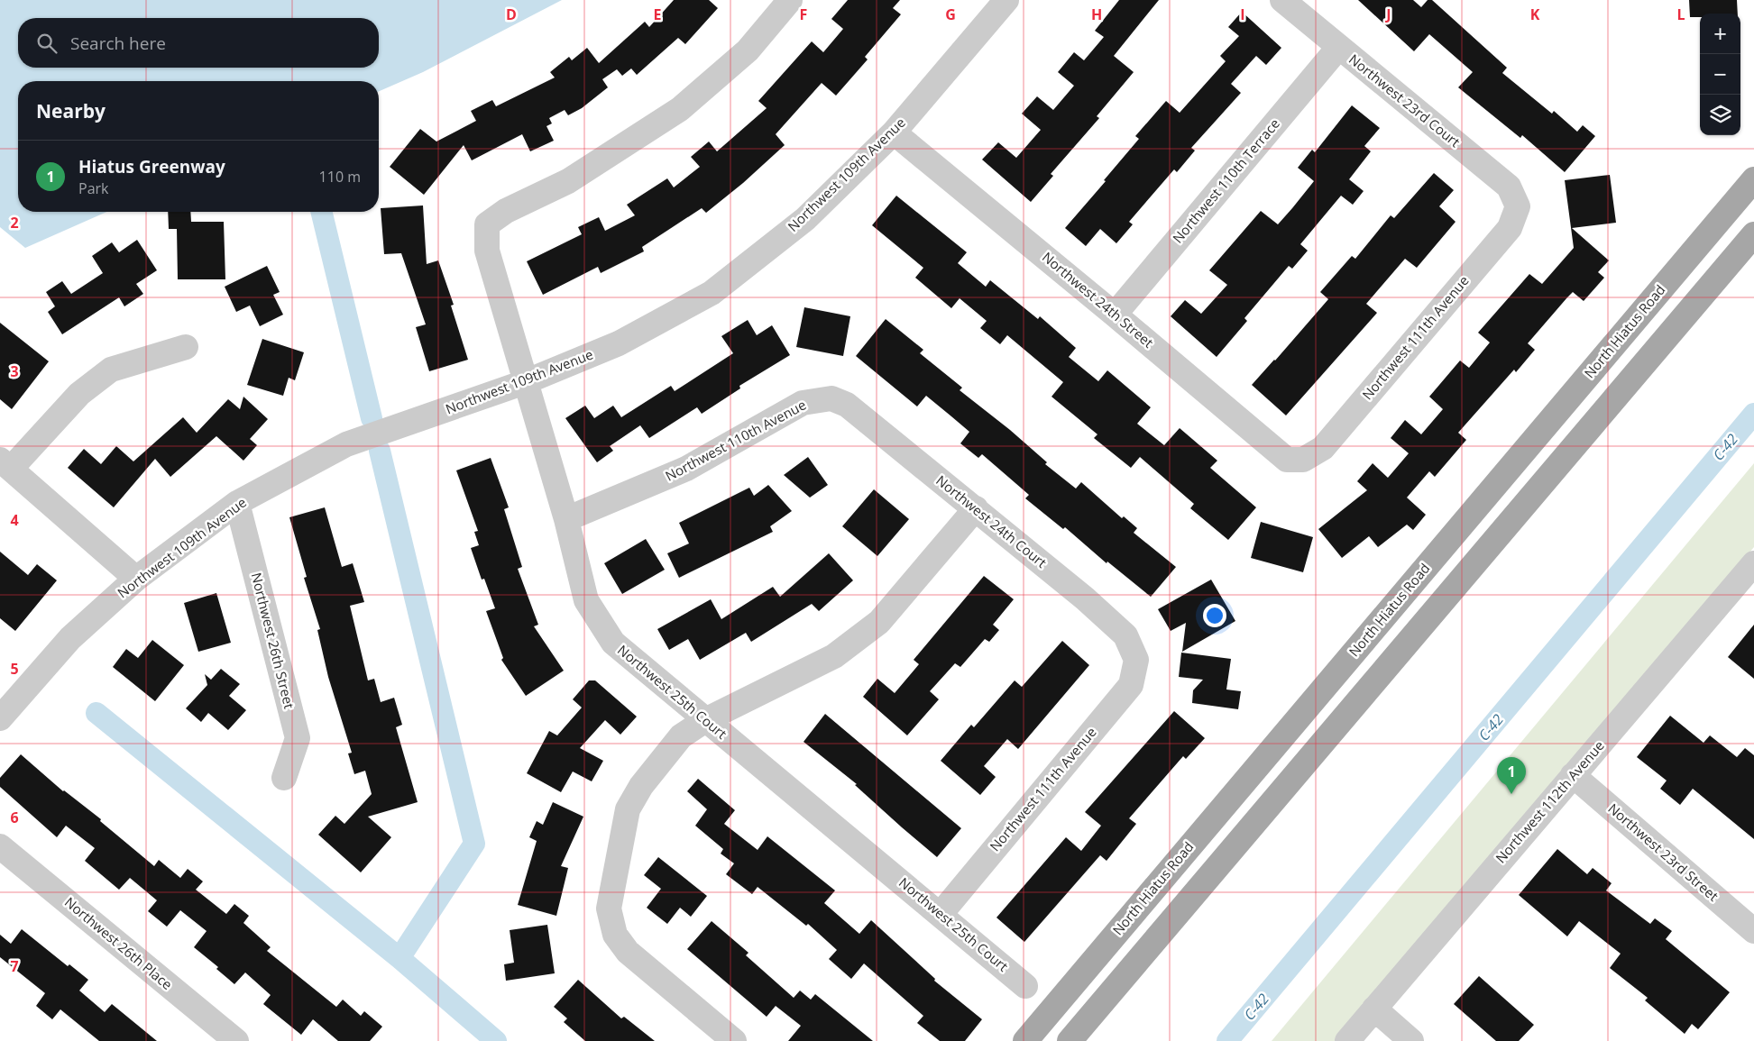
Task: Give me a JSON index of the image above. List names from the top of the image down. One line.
{"streets":{"main road":["North Hiatus Road"],"street":["Northwest 23rd Court","Northwest 109th Avenue","Northwest 110th Terrace","Northwest 24th Street","Northwest 111th Avenue","Northwest 110th Avenue","Northwest 24th Court","Northwest 26th Street","Northwest 25th Court","Northwest 112th Avenue","Northwest 23rd Street","Northwest 26th Place"]},"crossings":[["Northwest 23rd Court","Northwest 110th Terrace"],["Northwest 23rd Court","Northwest 111th Avenue"],["Northwest 109th Avenue","Northwest 24th Street"],["Northwest 109th Avenue","Northwest 26th Street"],["Northwest 109th Avenue","Northwest 25th Court"],["Northwest 110th Terrace","Northwest 24th Street"],["Northwest 24th Street","Northwest 111th Avenue"],["Northwest 111th Avenue","Northwest 24th Court"],["Northwest 111th Avenue","Northwest 25th Court"],["Northwest 110th Avenue","Northwest 24th Court"],["Northwest 110th Avenue","Northwest 25th Court"],["Northwest 112th Avenue","Northwest 23rd Street"]],"water":["C-42"],"page":{"map_buttons":["+","−"],"search":"Search here","heading":"Nearby","list":[{"mark":"1","name":"Hiatus Greenway","note":"Park","value":"110 m"}],"pins":"1"},"grid":{"columns":["D","E","F","G","H","I","J","K","L"],"rows":["2","3","4","5","6","7"]}}
